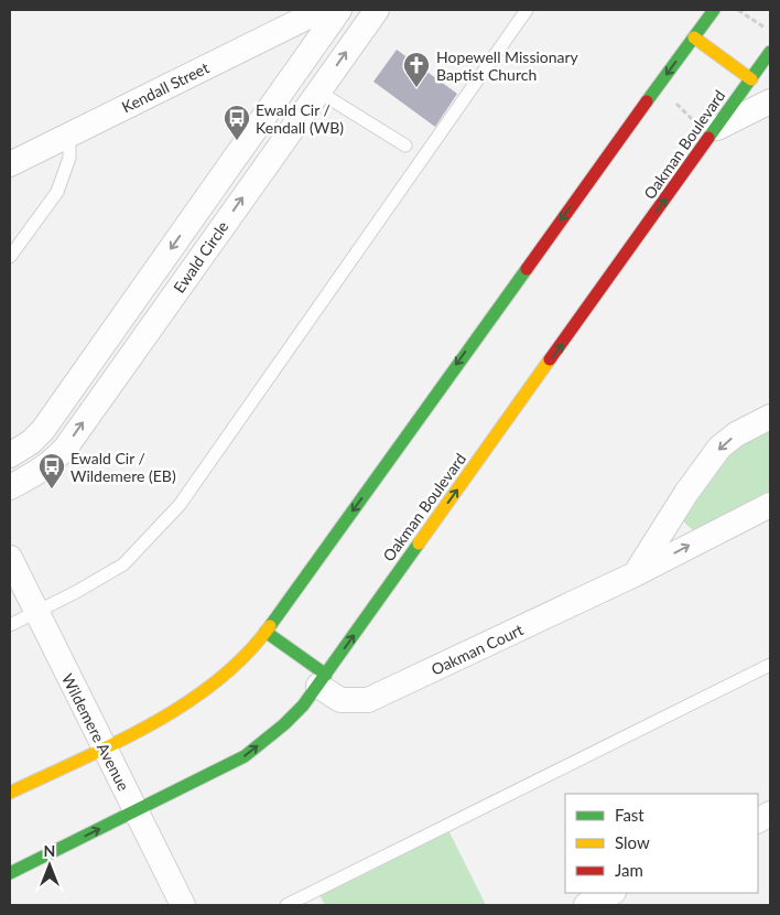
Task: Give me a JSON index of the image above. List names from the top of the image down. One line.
{"streets":{"street":["Kendall Street","Oakman Boulevard","Ewald Circle","Oakman Court","Wildemere Avenue"]},"crossings":[["Oakman Boulevard","Oakman Court"],["Oakman Boulevard","Wildemere Avenue"]],"places":{"church":["Hopewell Missionary Baptist Church"],"bus stop":["Ewald Cir / Kendall (WB)","Ewald Cir / Wildemere (EB)"]},"legend":["Fast","Slow","Jam"],"north":"top"}
